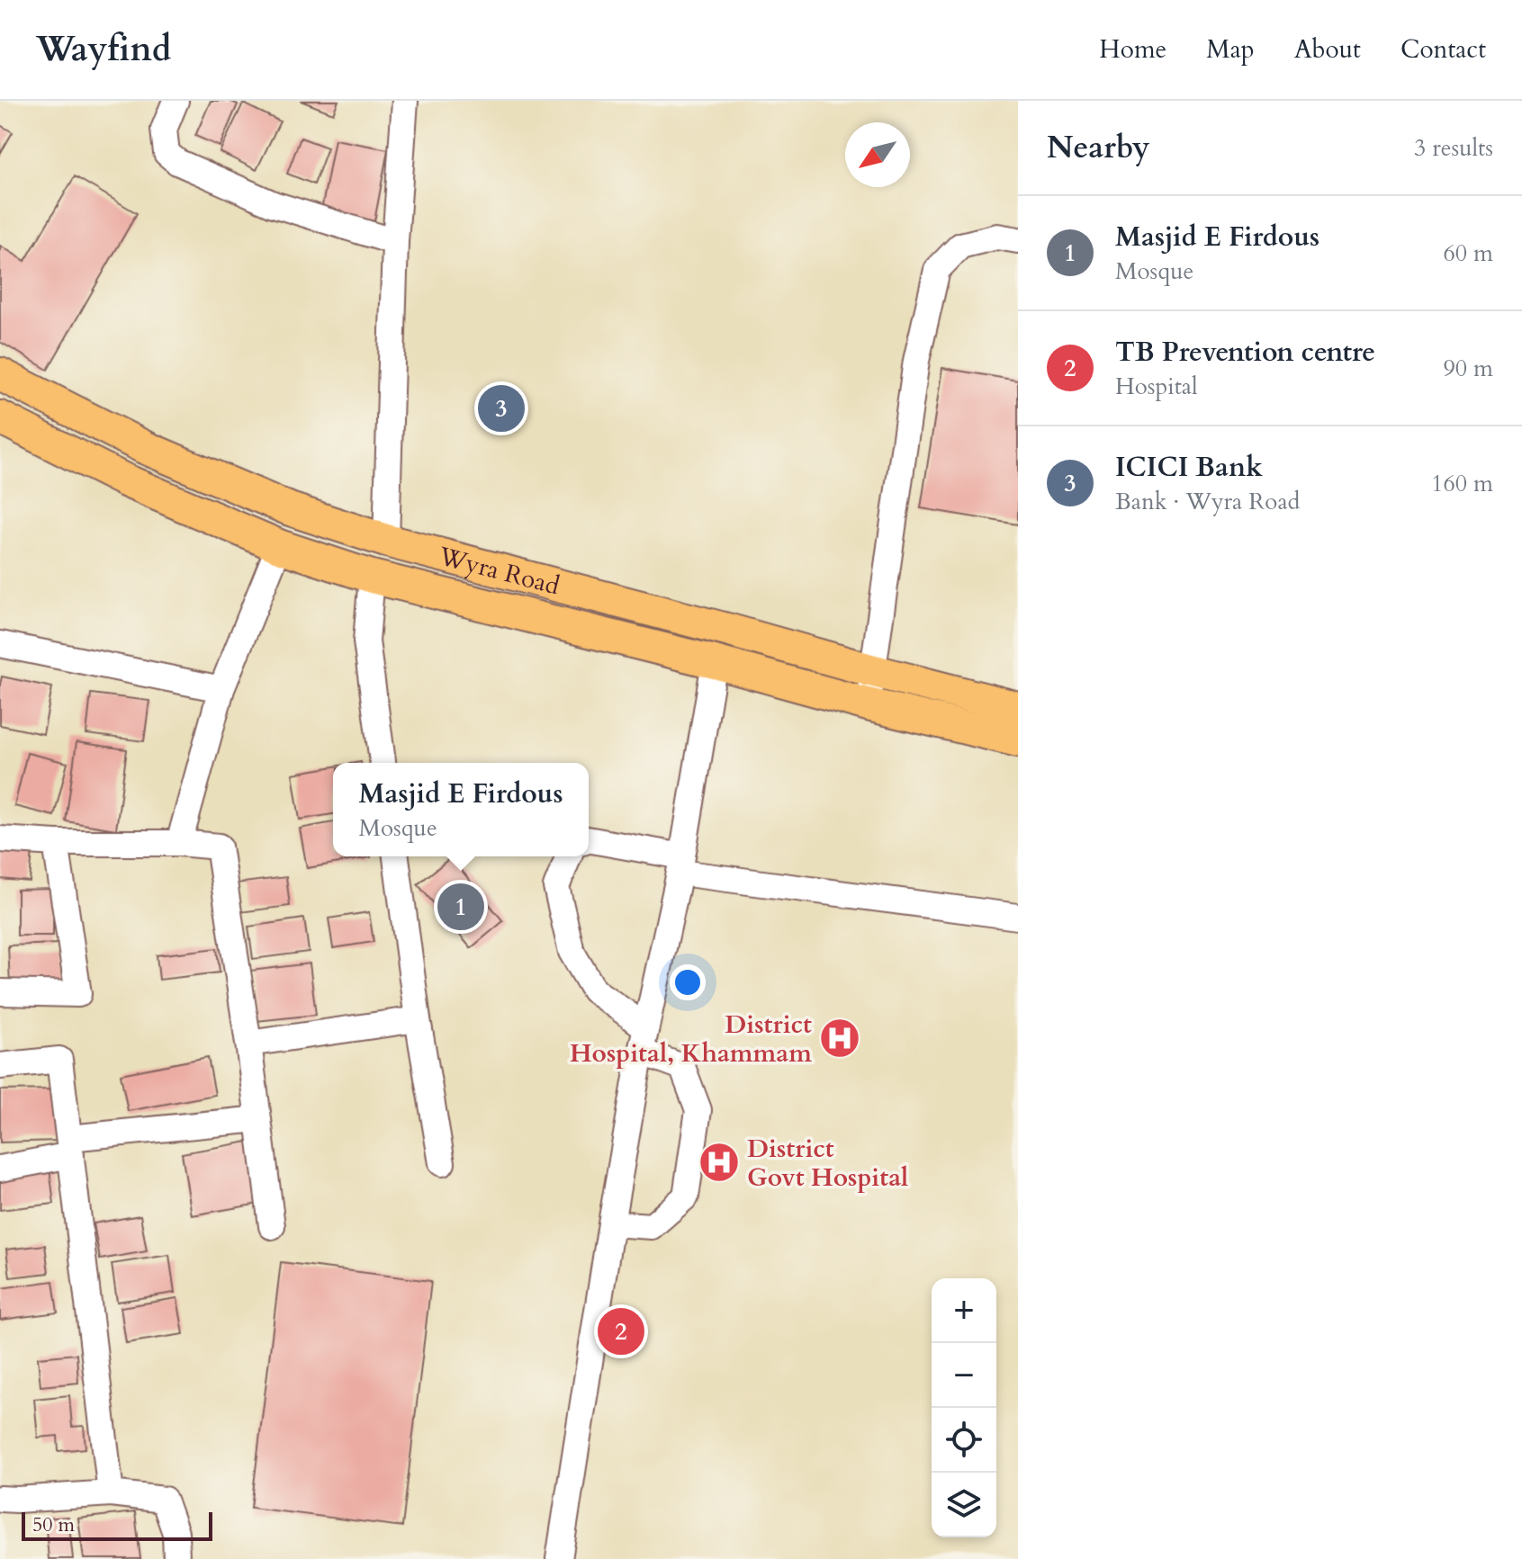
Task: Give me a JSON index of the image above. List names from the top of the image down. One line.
{"streets":{"main road":["Wyra Road"]},"places":{"hospital":["District Hospital, Khammam","District Govt Hospital"]},"scale_bar":"50 m","north":"bottom left","page":{"header":"Wayfind","nav":["Home","Map","About","Contact"],"heading":["Nearby","3 results"],"list":[{"mark":"1","name":"Masjid E Firdous","note":"Mosque","value":"60 m"},{"mark":"2","name":"TB Prevention centre","note":"Hospital","value":"90 m"},{"mark":"3","name":"ICICI Bank","note":"Bank · Wyra Road","value":"160 m"}],"pins":["3","1","2"],"popup":["Masjid E Firdous","Mosque"],"map_buttons":["+","−"],"scale":"50 m"}}
